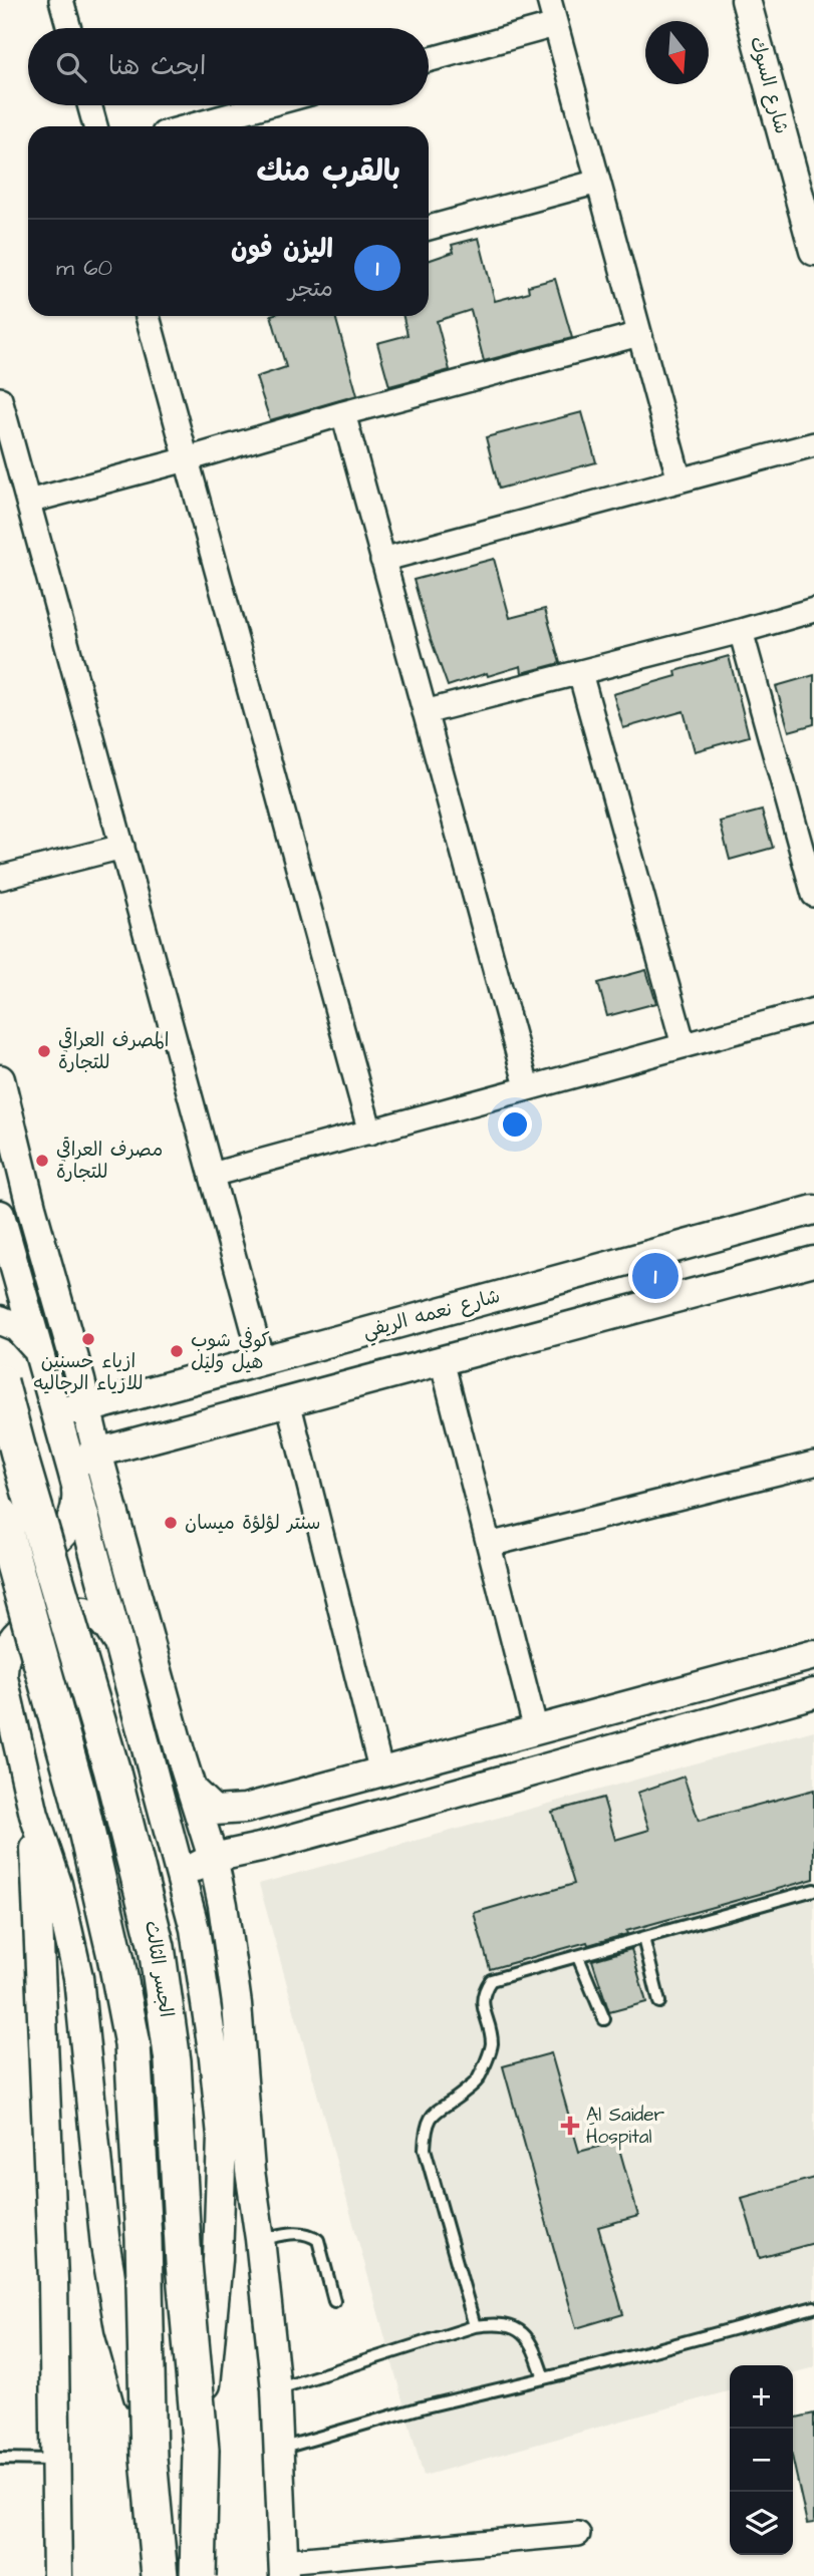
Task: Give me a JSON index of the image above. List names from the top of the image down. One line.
{"streets":{"main road":["الجسر الثالث"],"street":["شارع السوك","شارع نعمه الريفي"]},"places":{"other":["المصرف العراقي للتجارة","مصرف العراقي للتجارة","ازياء حسنين للازياء الرجاليه","كوفي شوب هيل وليل","سنتر لؤلؤة ميسان"],"health":["ِAl Saider Hospital"]},"north":"bottom","page":{"search":"ابحث هنا","heading":"بالقرب منك","list":[{"mark":"1","name":"اليزن فون","note":"متجر","value":"60 m"}],"pins":"1","map_buttons":["+","−"]}}
